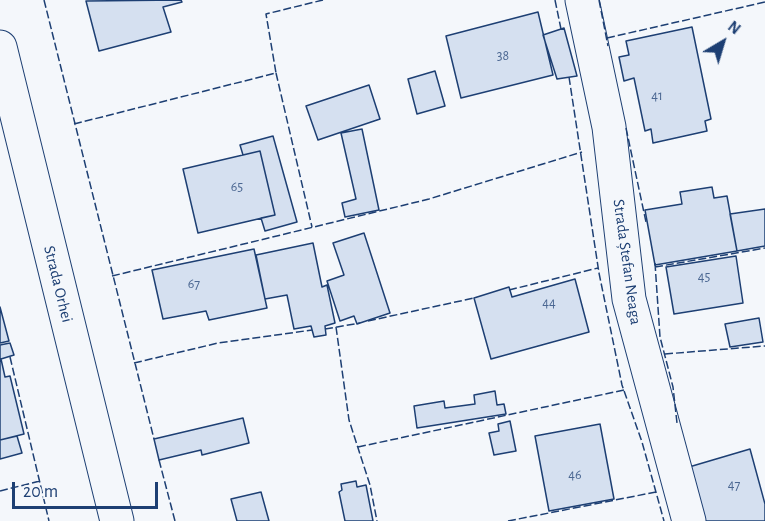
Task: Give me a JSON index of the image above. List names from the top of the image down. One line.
{"streets":{"street":["Strada Ștefan Neaga","Strada Orhei"]},"house_numbers":["38","41","65","45","67","44","46","47"],"scale_bar":"20 m","north":"top right"}
